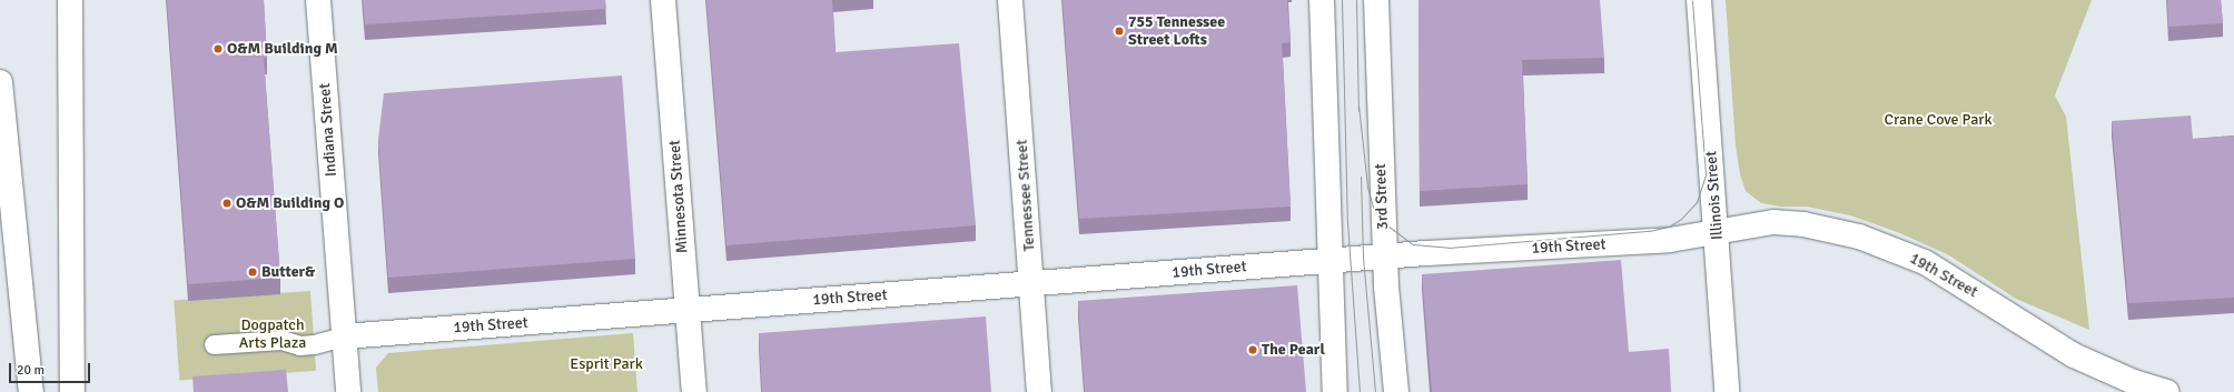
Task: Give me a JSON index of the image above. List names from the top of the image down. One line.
{"streets":{"main road":["Indiana Street","Tennessee Street","Illinois Street","Minnesota Street","3rd Street","19th Street"]},"crossings":[["Indiana Street","19th Street"],["Tennessee Street","19th Street"],["Illinois Street","19th Street"],["Minnesota Street","19th Street"],["3rd Street","19th Street"]],"parks":["Crane Cove Park","Dogpatch Arts Plaza","Esprit Park"],"places":["755 Tennessee Street Lofts","O&M Building M","O&M Building O","Butter&","The Pearl"],"scale_bar":"20 m"}
